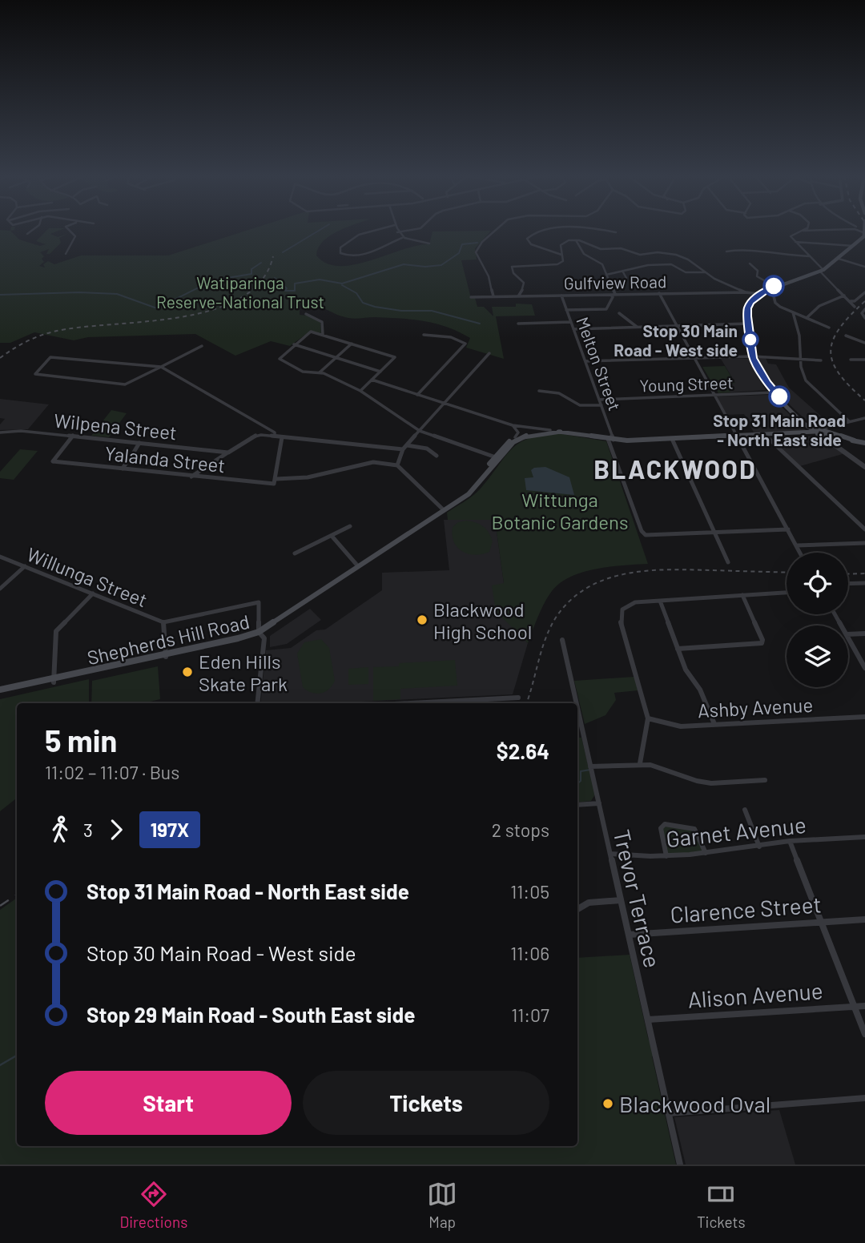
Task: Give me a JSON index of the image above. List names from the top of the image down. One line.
{"streets":{"main road":["Shepherds Hill Road"],"street":["Gulfview Road","Melton Street","Young Street","Wilpena Street","Yalanda Street","Willunga Street","Ashby Avenue","Garnet Avenue","Trevor Terrace","Clarence Street","Alison Avenue"]},"crossings":[["Gulfview Road","Melton Street"],["Melton Street","Young Street"],["Melton Street","Shepherds Hill Road"],["Wilpena Street","Yalanda Street"],["Garnet Avenue","Trevor Terrace"],["Trevor Terrace","Clarence Street"],["Trevor Terrace","Alison Avenue"]],"districts":["BLACKWOOD"],"parks":["Watiparinga Reserve-National Trust","Wittunga Botanic Gardens"],"places":["Stop 30 Main Road - West side","Stop 31 Main Road - North East side","Blackwood High School","Eden Hills Skate Park","Blackwood Oval"],"lines":["bus line 197X"],"page":{"heading":["5 min","11:02 – 11:07 · Bus","$2.64"],"legs":["3","197X","2 stops"],"list":[{"name":"Stop 31 Main Road - North East side","value":"11:05"},{"name":"Stop 30 Main Road - West side","value":"11:06"},{"name":"Stop 29 Main Road - South East side","value":"11:07"}],"buttons":["Start","Tickets"],"tabs":["Directions","Map","Tickets"]}}
